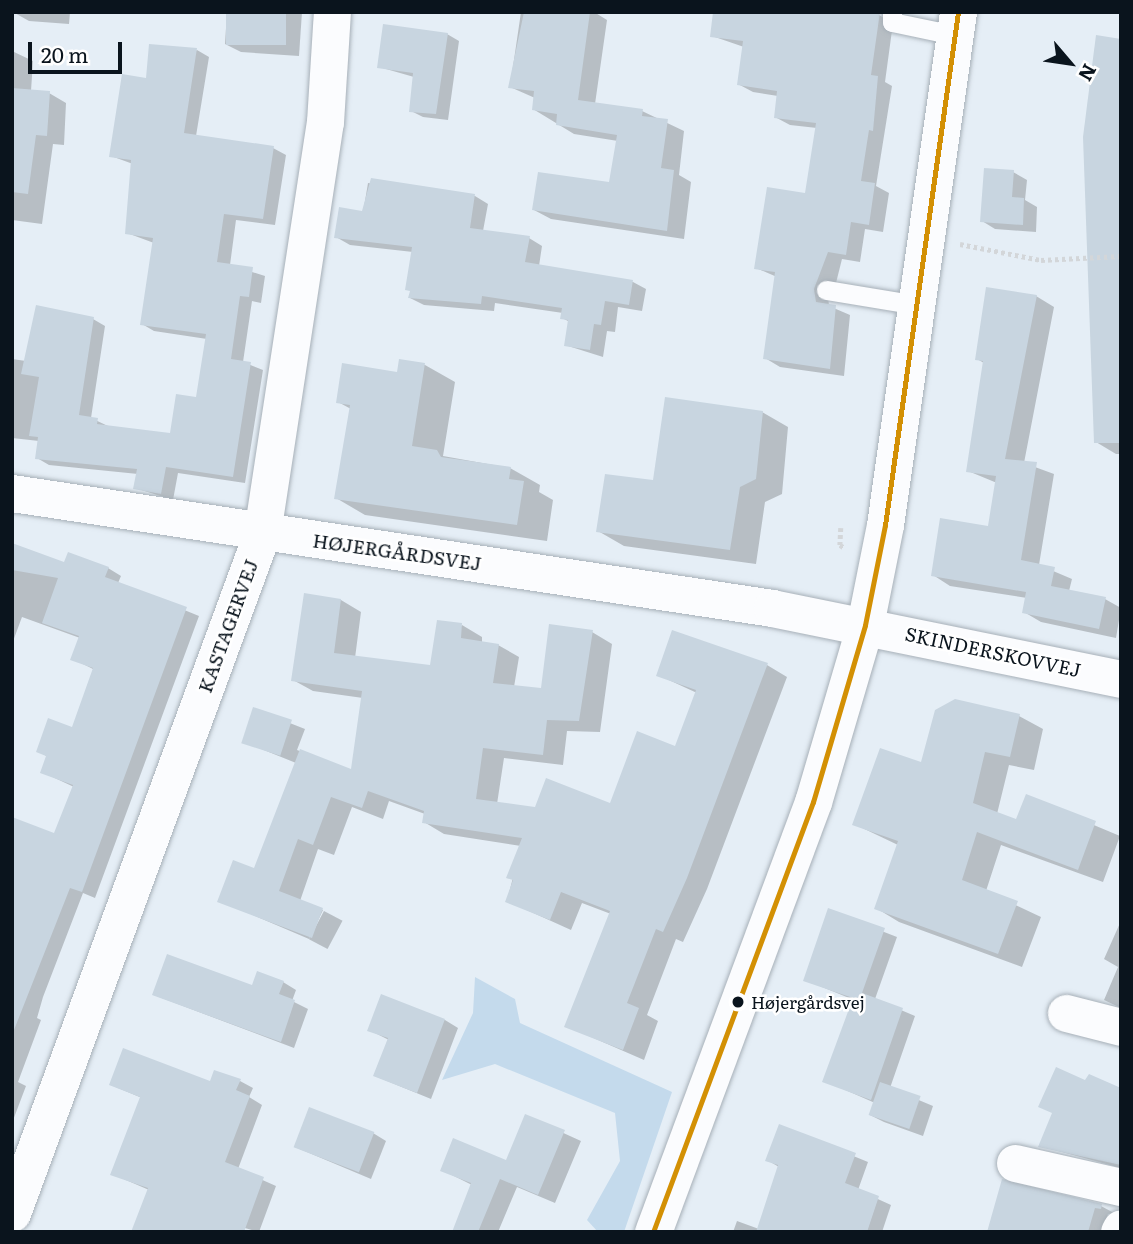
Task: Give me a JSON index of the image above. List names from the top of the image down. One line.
{"streets":{"street":["HØJERGÅRDSVEJ","KASTAGERVEJ","SKINDERSKOVVEJ"]},"crossings":[["HØJERGÅRDSVEJ","KASTAGERVEJ"],["HØJERGÅRDSVEJ","SKINDERSKOVVEJ"]],"places":["Højergårdsvej"],"scale_bar":"20 m","north":"bottom right"}
